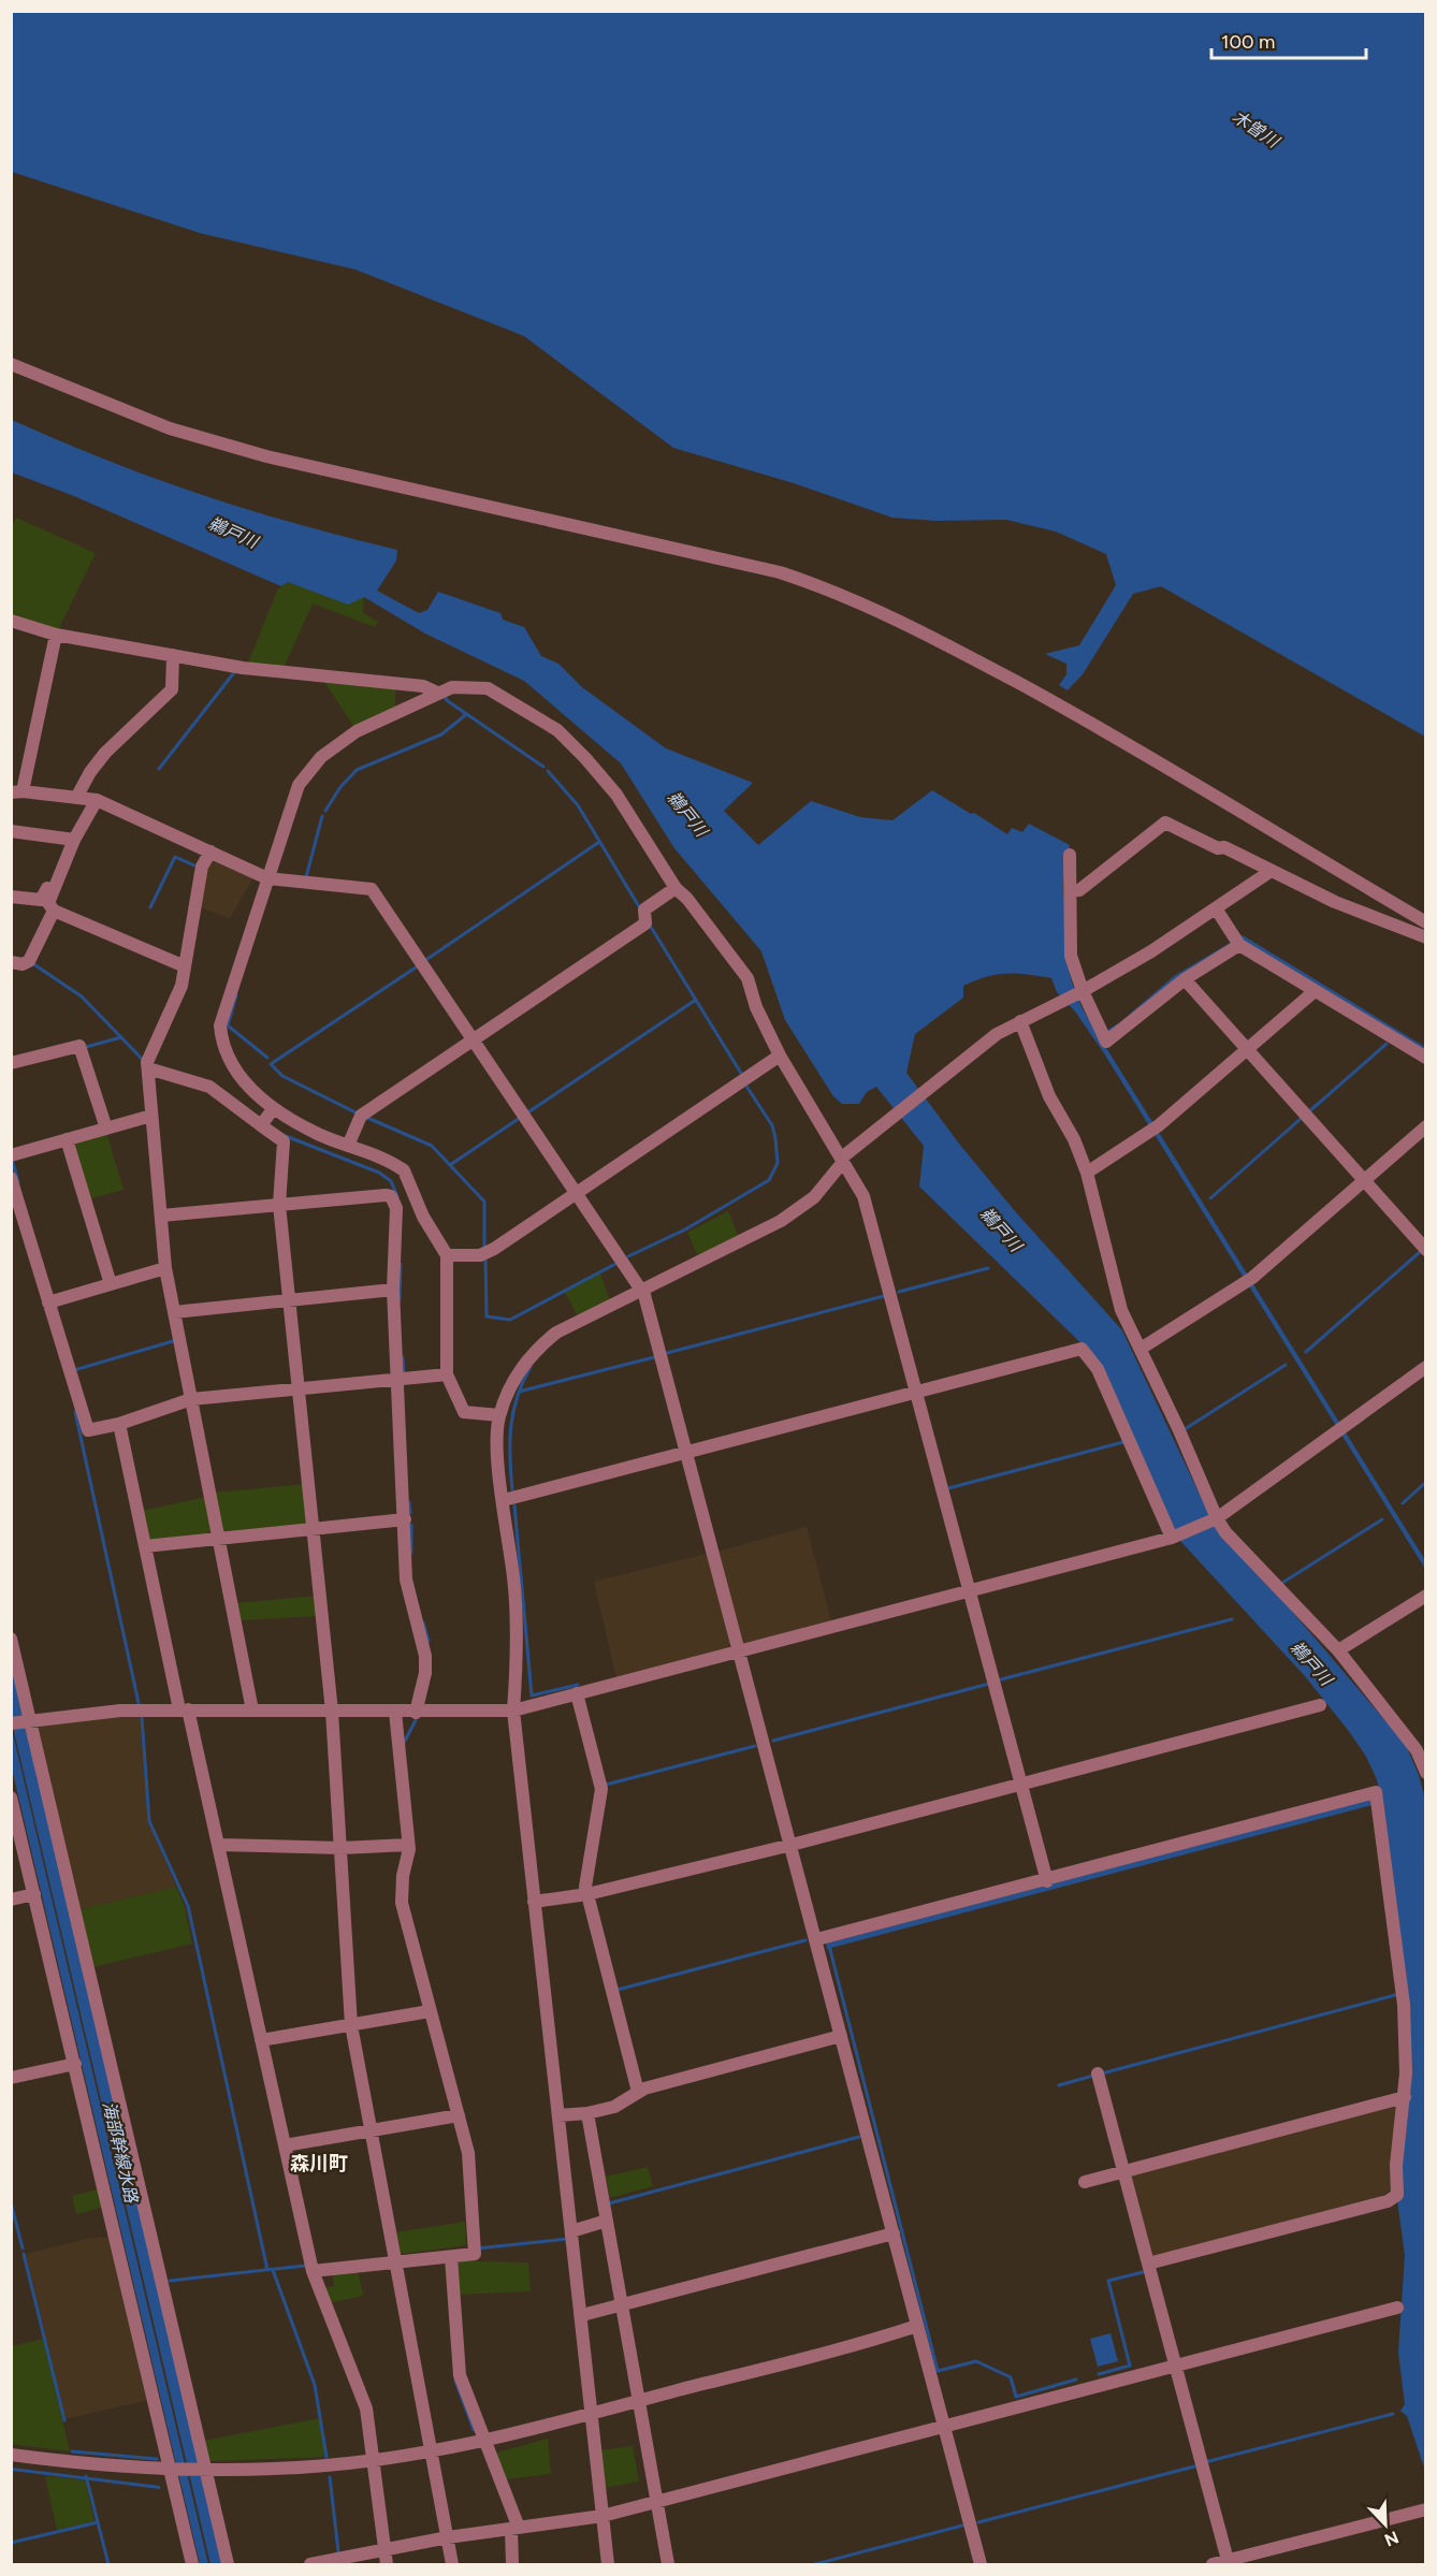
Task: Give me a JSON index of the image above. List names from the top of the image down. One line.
{"districts":["森川町"],"water":["木曽川","鵜戸川","海部幹線水路"],"scale_bar":"100 m","north":"bottom right"}
